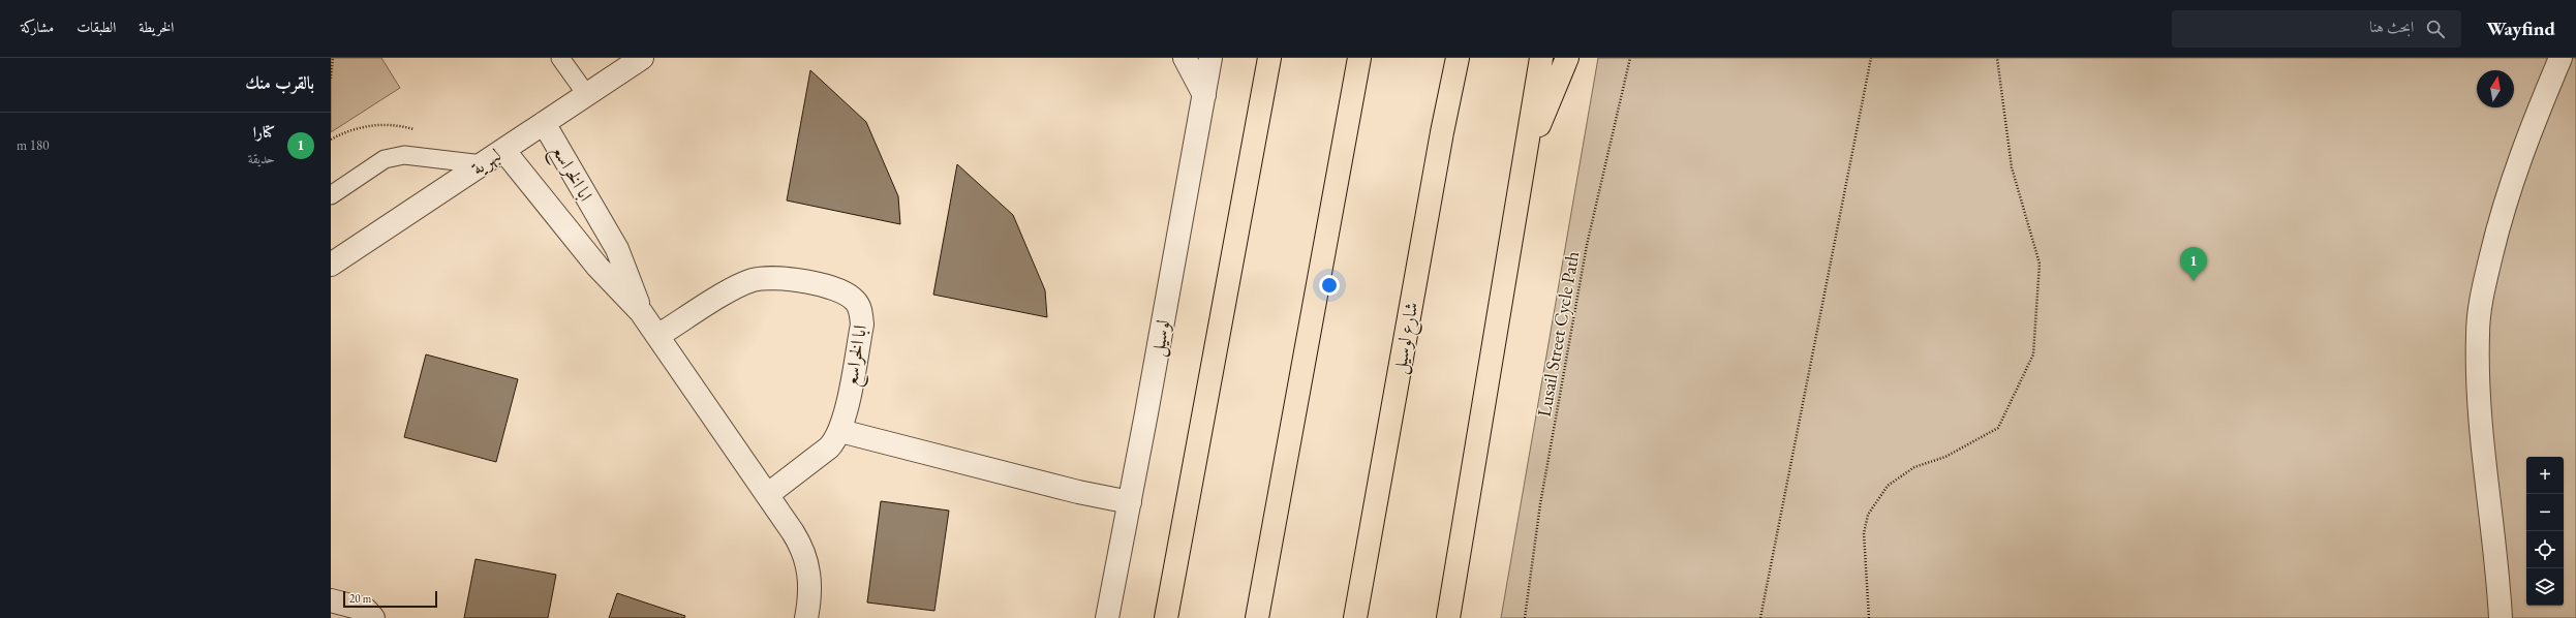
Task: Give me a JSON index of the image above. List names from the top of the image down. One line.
{"streets":{"highway":["شارع لوسيل"],"street":["لبهرية","ابا الخراسع","لوسيل"],"path":["Lusail Street Cycle Path"]},"crossings":[["لبهرية","ابا الخراسع"]],"scale_bar":"20 m","north":"top","page":{"header":"Wayfind","search":"ابحث هنا","nav":["الخريطة","الطبقات","مشاركة"],"heading":"بالقرب منك","list":[{"mark":"1","name":"كتارا","note":"حديقة","value":"180 m"}],"pins":"1","map_buttons":["+","−"],"scale":"20 m"}}
